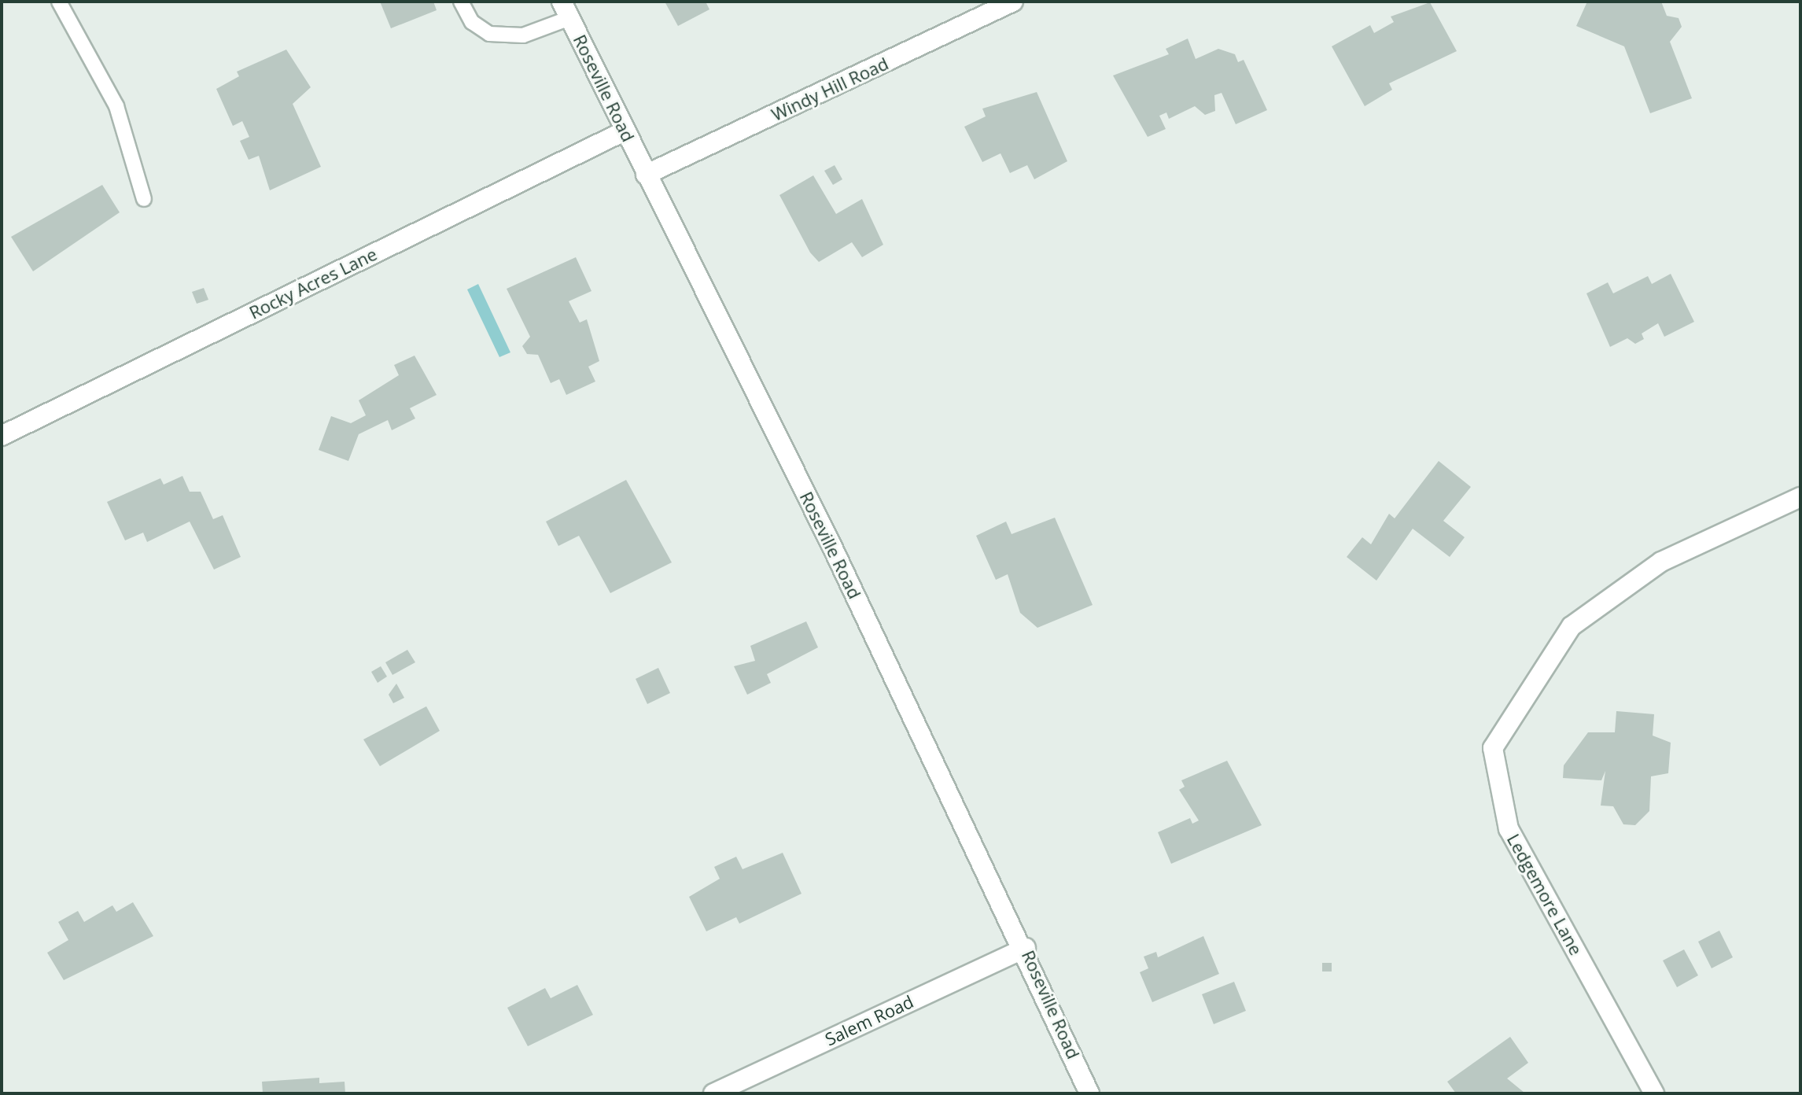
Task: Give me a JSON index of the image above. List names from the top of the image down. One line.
{"streets":{"street":["Roseville Road","Windy Hill Road","Rocky Acres Lane","Ledgemore Lane","Salem Road"]},"crossings":[["Roseville Road","Windy Hill Road"],["Roseville Road","Rocky Acres Lane"],["Roseville Road","Salem Road"]]}
